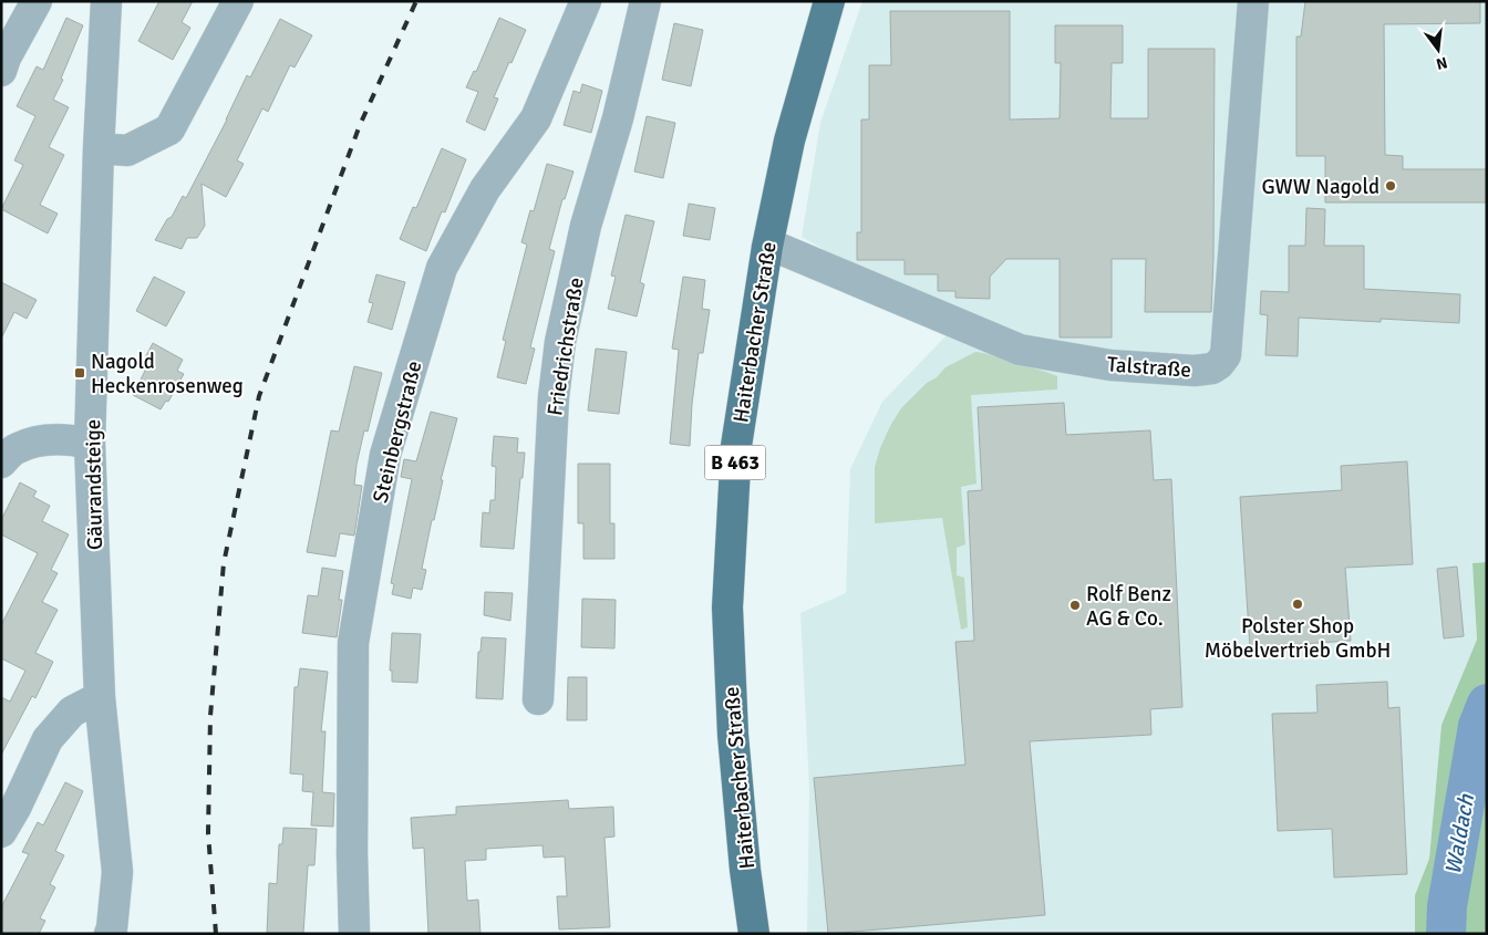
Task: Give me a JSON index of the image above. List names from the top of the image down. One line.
{"streets":{"main road":["Haiterbacher Straße","B 463"],"street":["Friedrichstraße","Talstraße","Steinbergstraße","Gäurandsteige"]},"crossings":[["Haiterbacher Straße","Talstraße"]],"water":["Waldach"],"places":{"other":["GWW Nagold","Polster Shop Möbelvertrieb GmbH","Rolf Benz AG & Co."],"transit":["Nagold Heckenrosenweg"]},"north":"bottom"}
